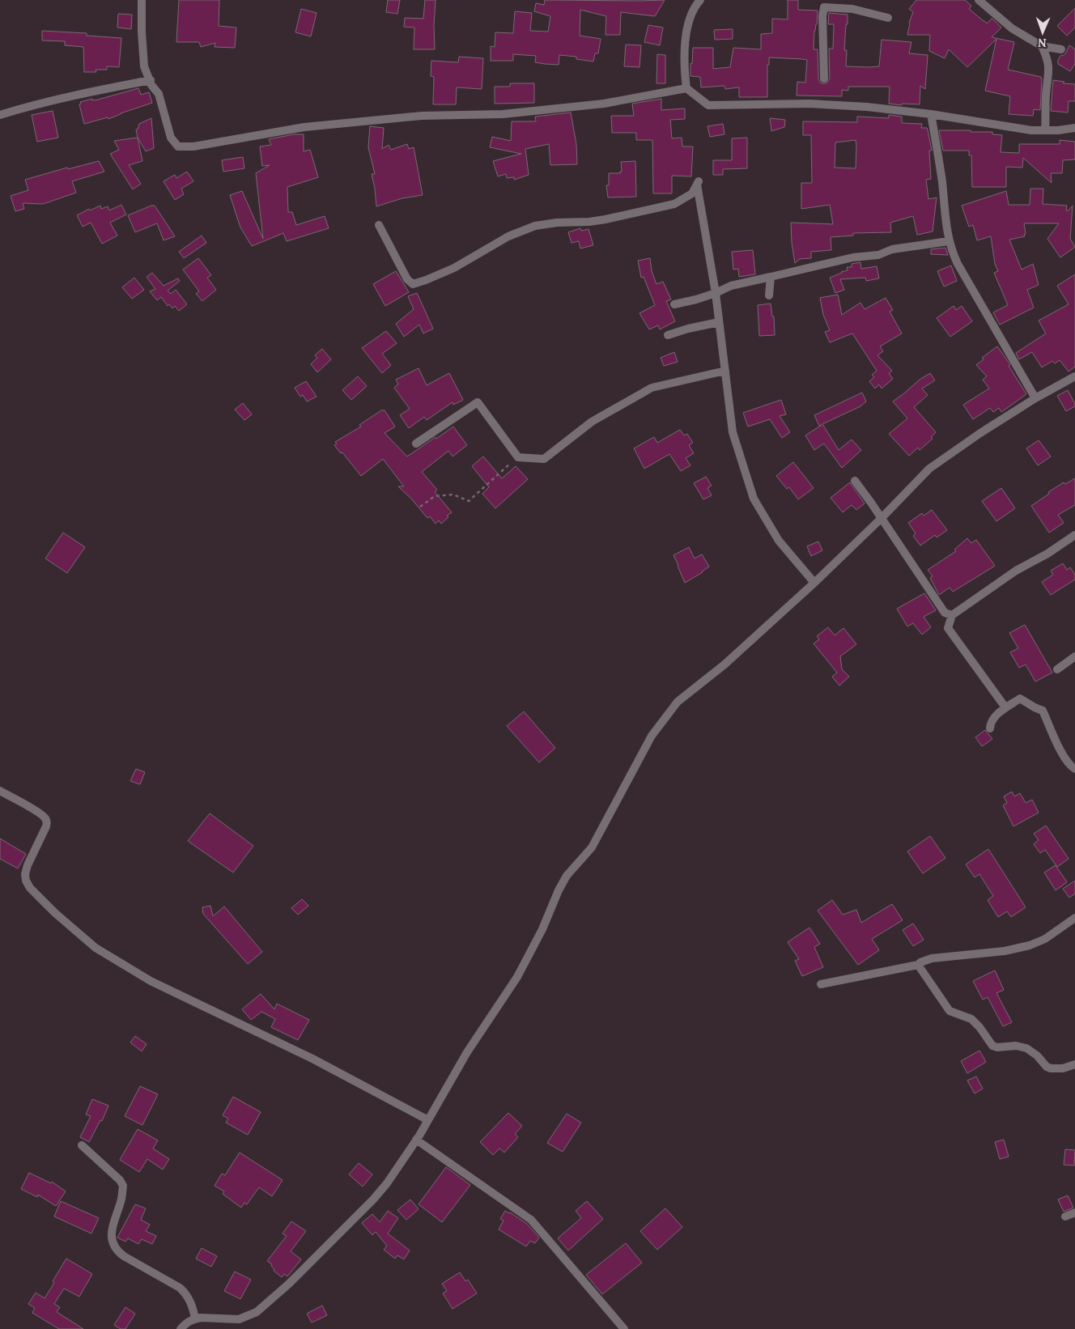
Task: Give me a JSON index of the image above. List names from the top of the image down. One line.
{"north":"bottom"}
